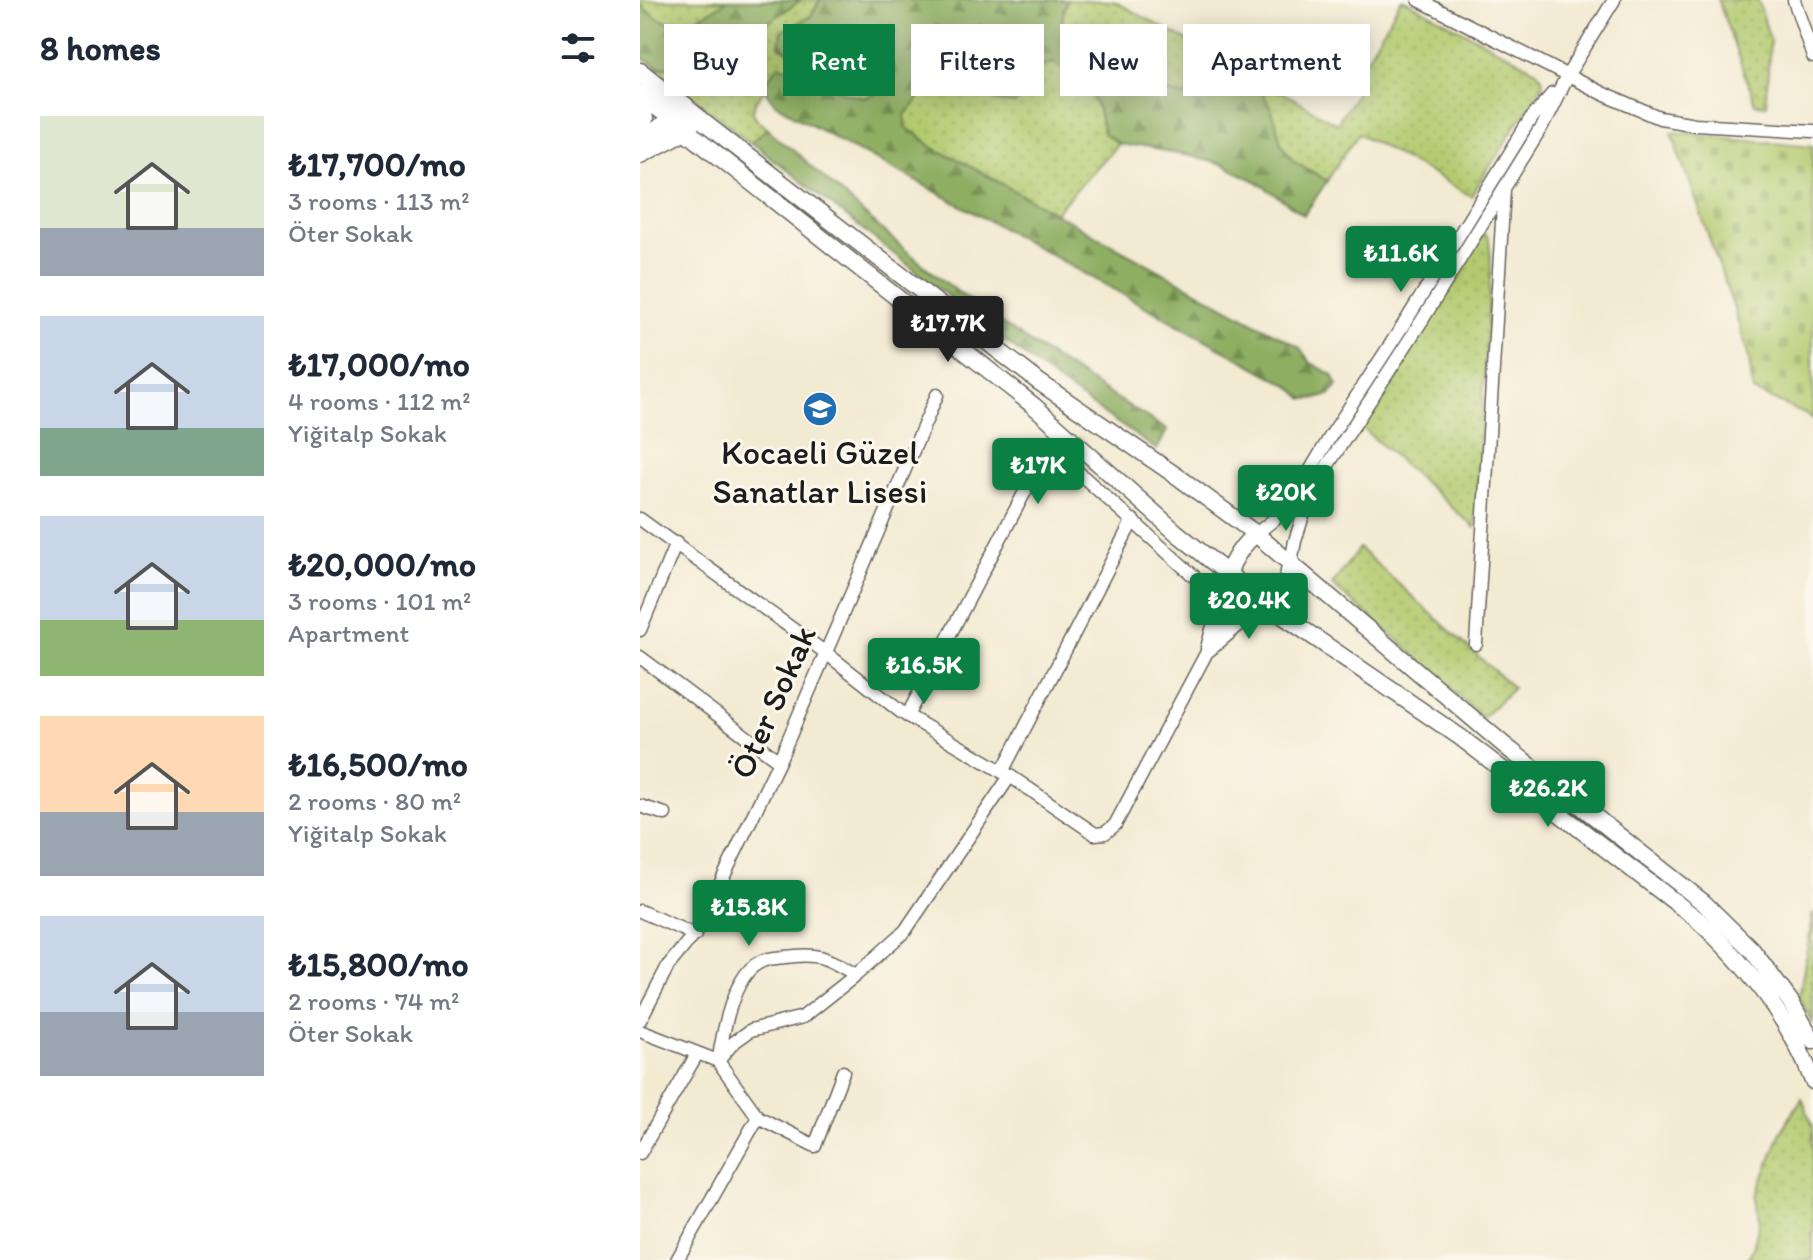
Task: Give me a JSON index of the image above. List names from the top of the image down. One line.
{"streets":{"street":["Öter Sokak"]},"places":{"school or university":["Kocaeli Güzel Sanatlar Lisesi"]},"page":{"heading":"8 homes","chip":["Buy","Rent","Filters","New","Apartment"],"list":[{"name":"₺17,700/mo","note":"3 rooms · 113 m² · Öter Sokak"},{"name":"₺17,000/mo","note":"4 rooms · 112 m² · Yiğitalp Sokak"},{"name":"₺20,000/mo","note":"3 rooms · 101 m² · Apartment"},{"name":"₺16,500/mo","note":"2 rooms · 80 m² · Yiğitalp Sokak"},{"name":"₺15,800/mo","note":"2 rooms · 74 m² · Öter Sokak"}],"price":["₺11.6K","₺17.7K","₺17K","₺20K","₺20.4K","₺16.5K","₺26.2K","₺15.8K"]}}
